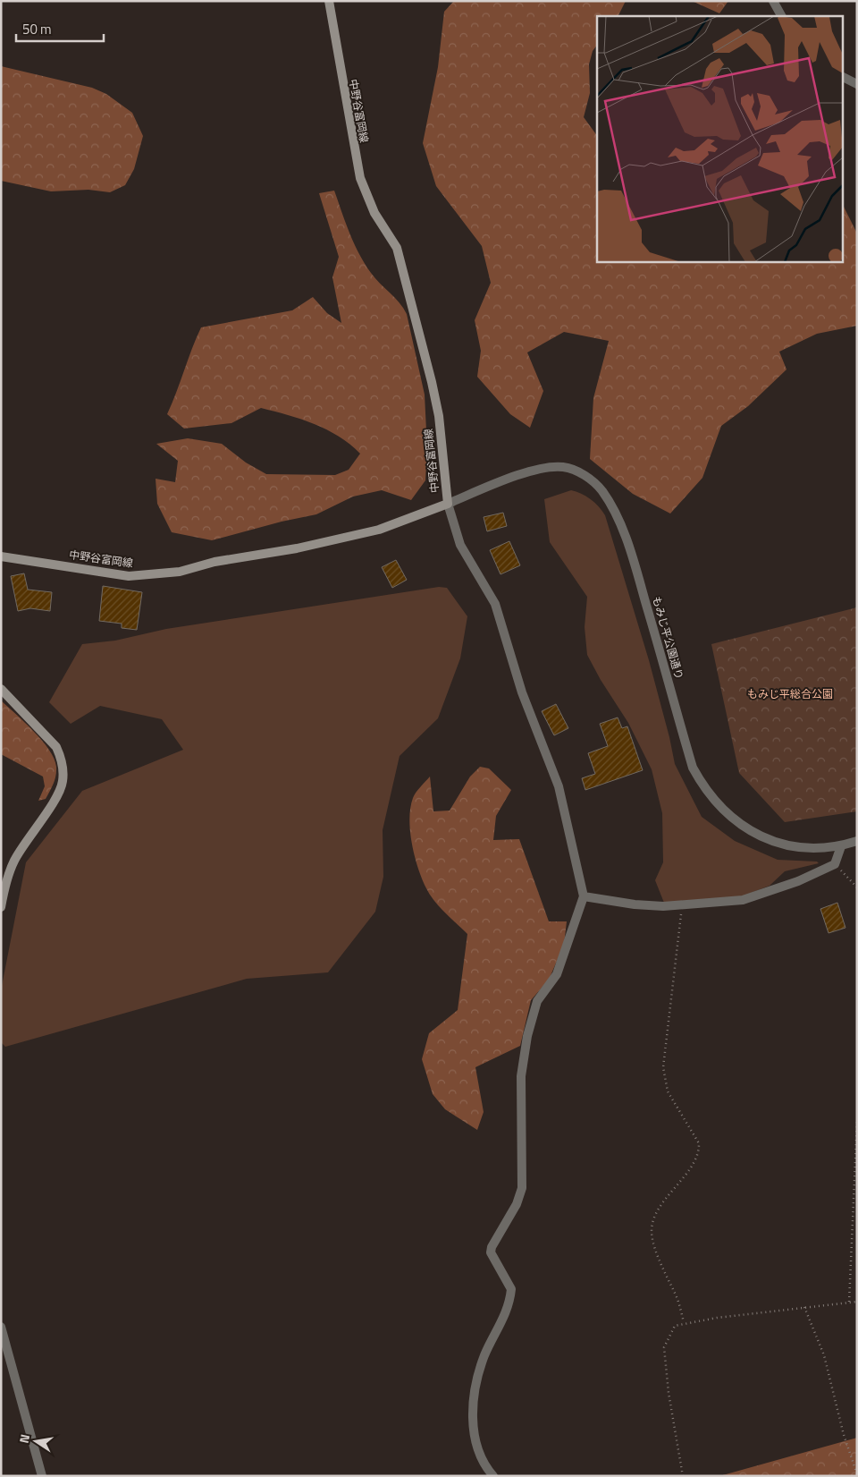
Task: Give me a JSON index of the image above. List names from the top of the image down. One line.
{"streets":{"main road":["中野谷富岡線"],"street":["もみじ平公園通り"]},"crossings":[["中野谷富岡線","もみじ平公園通り"]],"parks":["もみじ平総合公園"],"scale_bar":"50 m","north":"left"}
